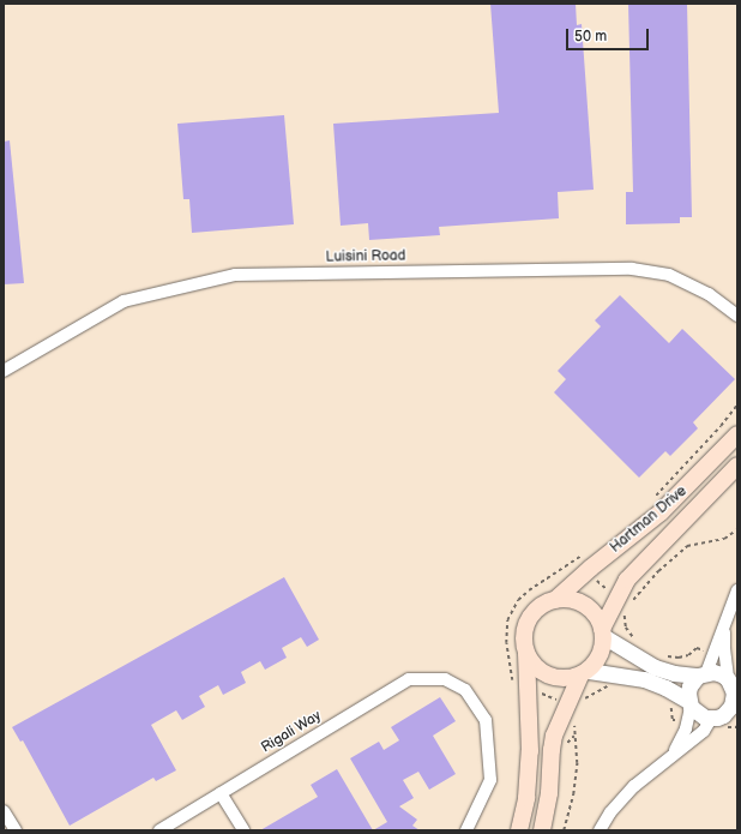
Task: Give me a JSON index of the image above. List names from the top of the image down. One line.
{"streets":{"main road":["Hartman Drive"],"street":["Luisini Road","Rigali Way"]},"scale_bar":"50 m"}
